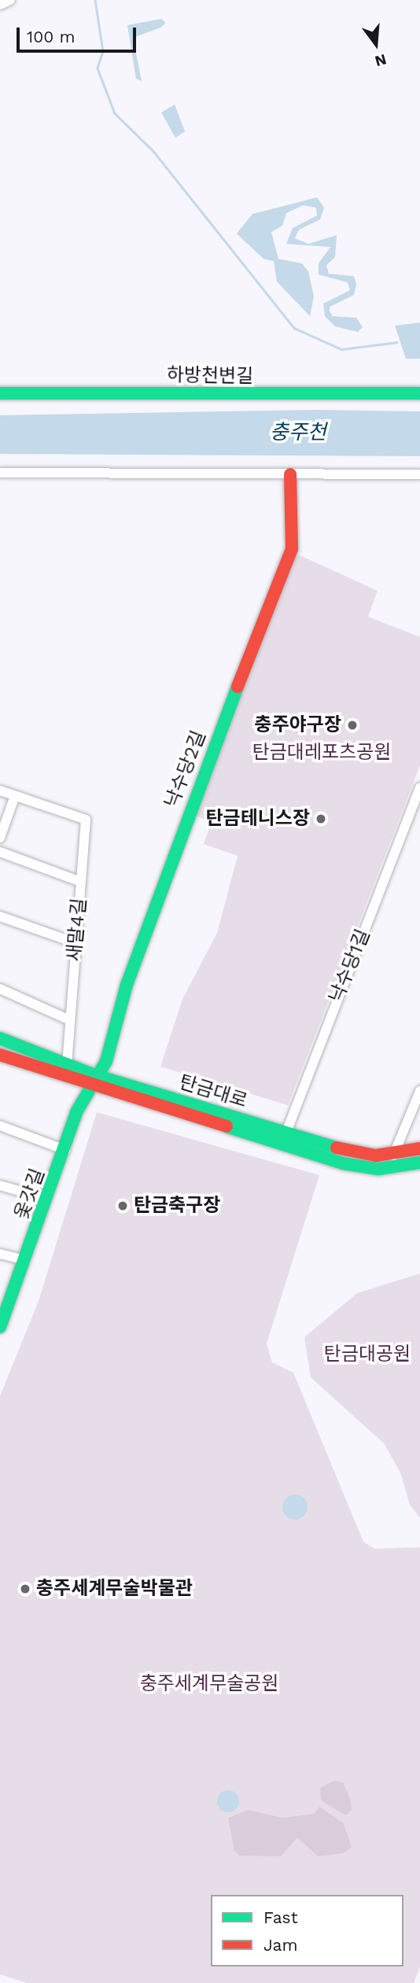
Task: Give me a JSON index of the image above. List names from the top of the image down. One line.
{"streets":{"street":["하방천변길","낙수당2길","새말4길","낙수당1길","탄금대로","옻갓길"]},"crossings":[["낙수당2길","탄금대로"],["낙수당2길","옻갓길"],["새말4길","탄금대로"],["낙수당1길","탄금대로"],["탄금대로","옻갓길"]],"water":["충주천"],"parks":["탄금대레포츠공원","탄금대공원","충주세계무술공원"],"places":["충주야구장","탄금테니스장","탄금축구장","충주세계무술박물관"],"legend":["Fast","Jam"],"scale_bar":"100 m","north":"bottom"}
